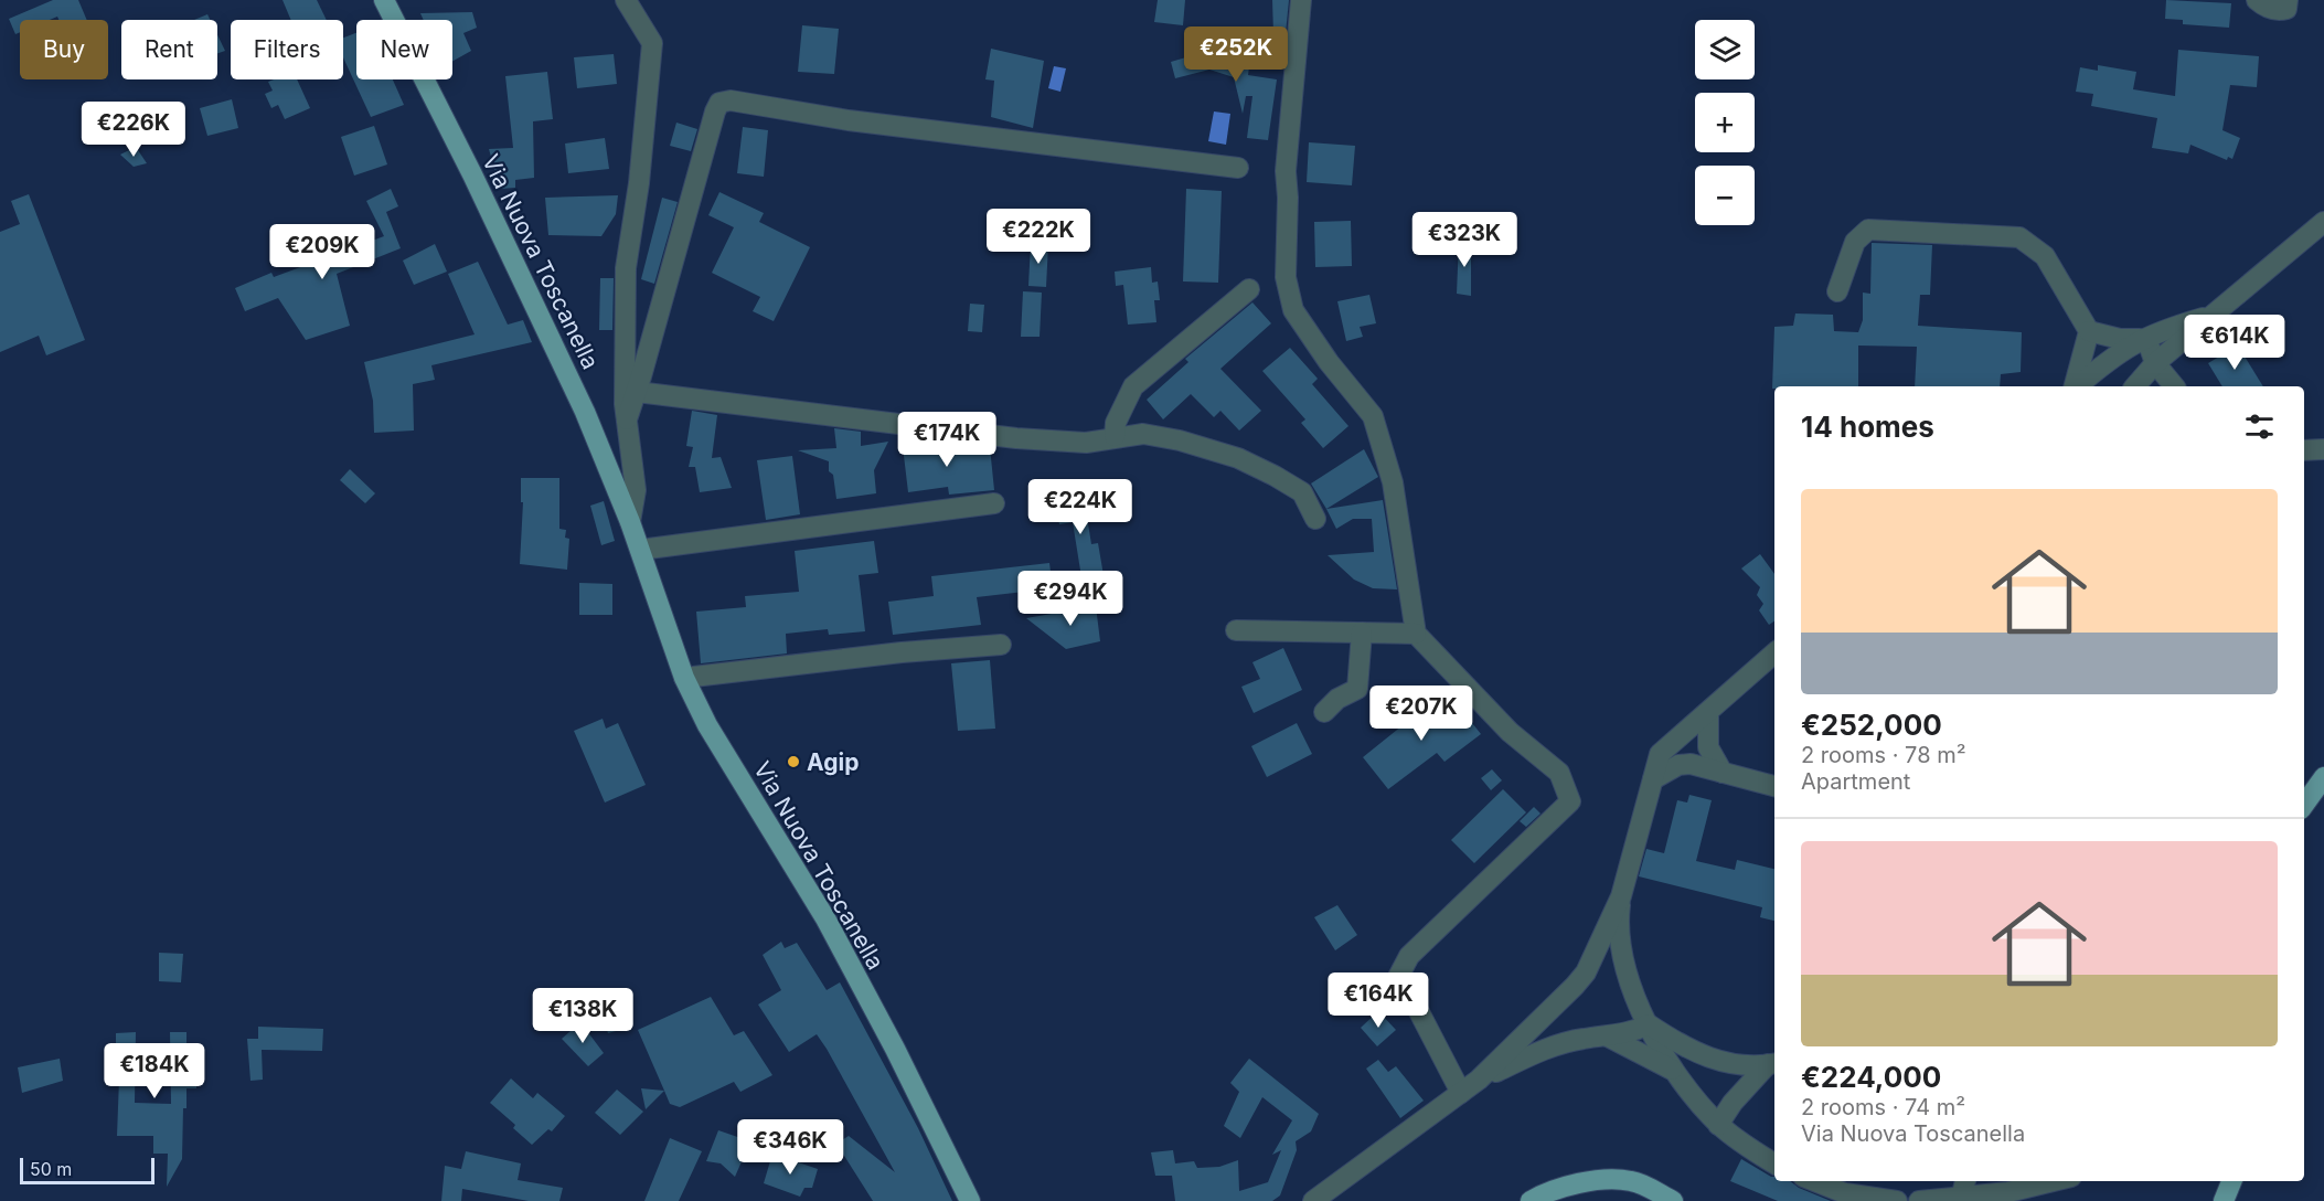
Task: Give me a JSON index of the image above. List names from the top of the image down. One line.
{"streets":{"main road":["Via Nuova Toscanella"]},"places":["Agip"],"scale_bar":"50 m","page":{"map_buttons":["+","−"],"chip":["Buy","Rent","Filters","New"],"price":["€252K","€226K","€222K","€323K","€209K","€614K","€174K","€224K","€294K","€207K","€164K","€138K","€184K","€346K"],"heading":"14 homes","list":[{"name":"€252,000","note":"2 rooms · 78 m² · Apartment"},{"name":"€224,000","note":"2 rooms · 74 m² · Via Nuova Toscanella"}],"scale":"50 m"}}
